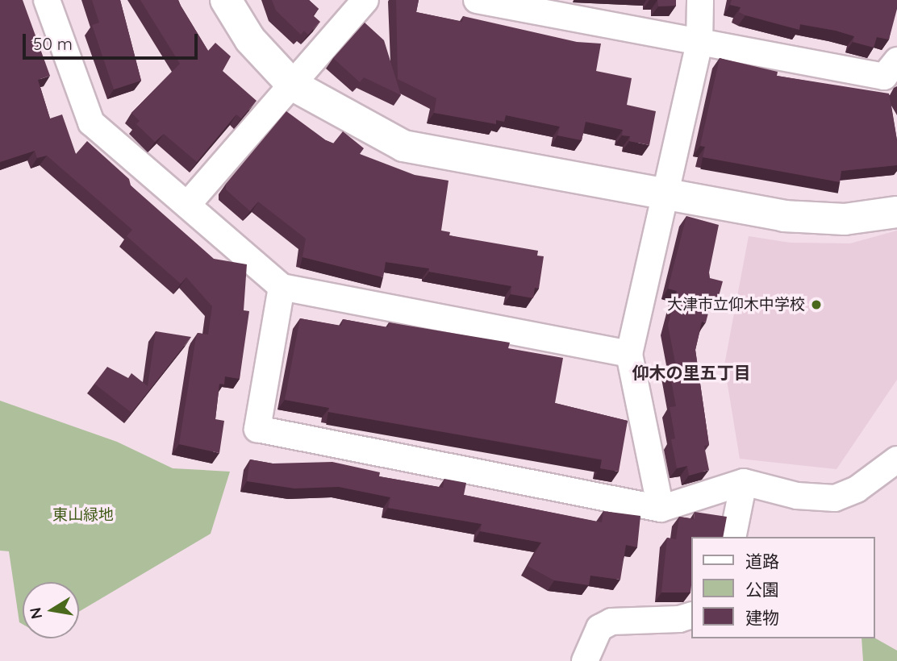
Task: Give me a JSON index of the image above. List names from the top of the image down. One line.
{"districts":["仰木の里五丁目"],"parks":["東山緑地"],"places":["大津市立仰木中学校"],"legend":["道路","公園","建物"],"scale_bar":"50 m","north":"left"}
